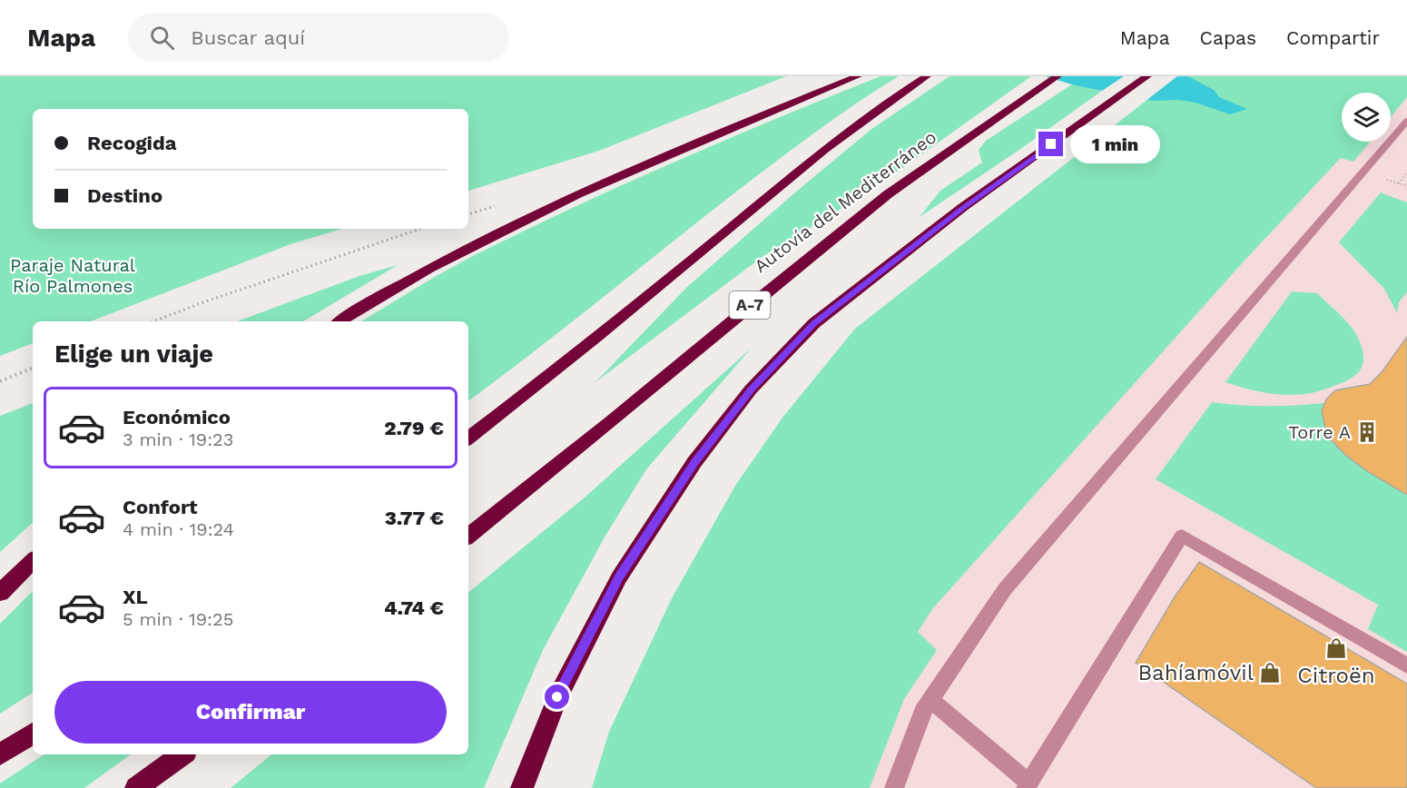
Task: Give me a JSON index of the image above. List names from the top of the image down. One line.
{"streets":{"highway":["Autovía del Mediterráneo","A-7"]},"parks":["Paraje Natural Río Palmones"],"places":{"building":["Torre A"],"shop":["Citroën","Bahíamóvil"]},"page":{"header":"Mapa","search":"Buscar aquí","nav":["Mapa","Capas","Compartir"],"banner":["Recogida","Destino"],"bubble":"1 min","heading":"Elige un viaje","list":[{"name":"Económico","note":"3 min · 19:23","value":"2.79 €"},{"name":"Confort","note":"4 min · 19:24","value":"3.77 €"},{"name":"XL","note":"5 min · 19:25","value":"4.74 €"}],"buttons":"Confirmar"}}
